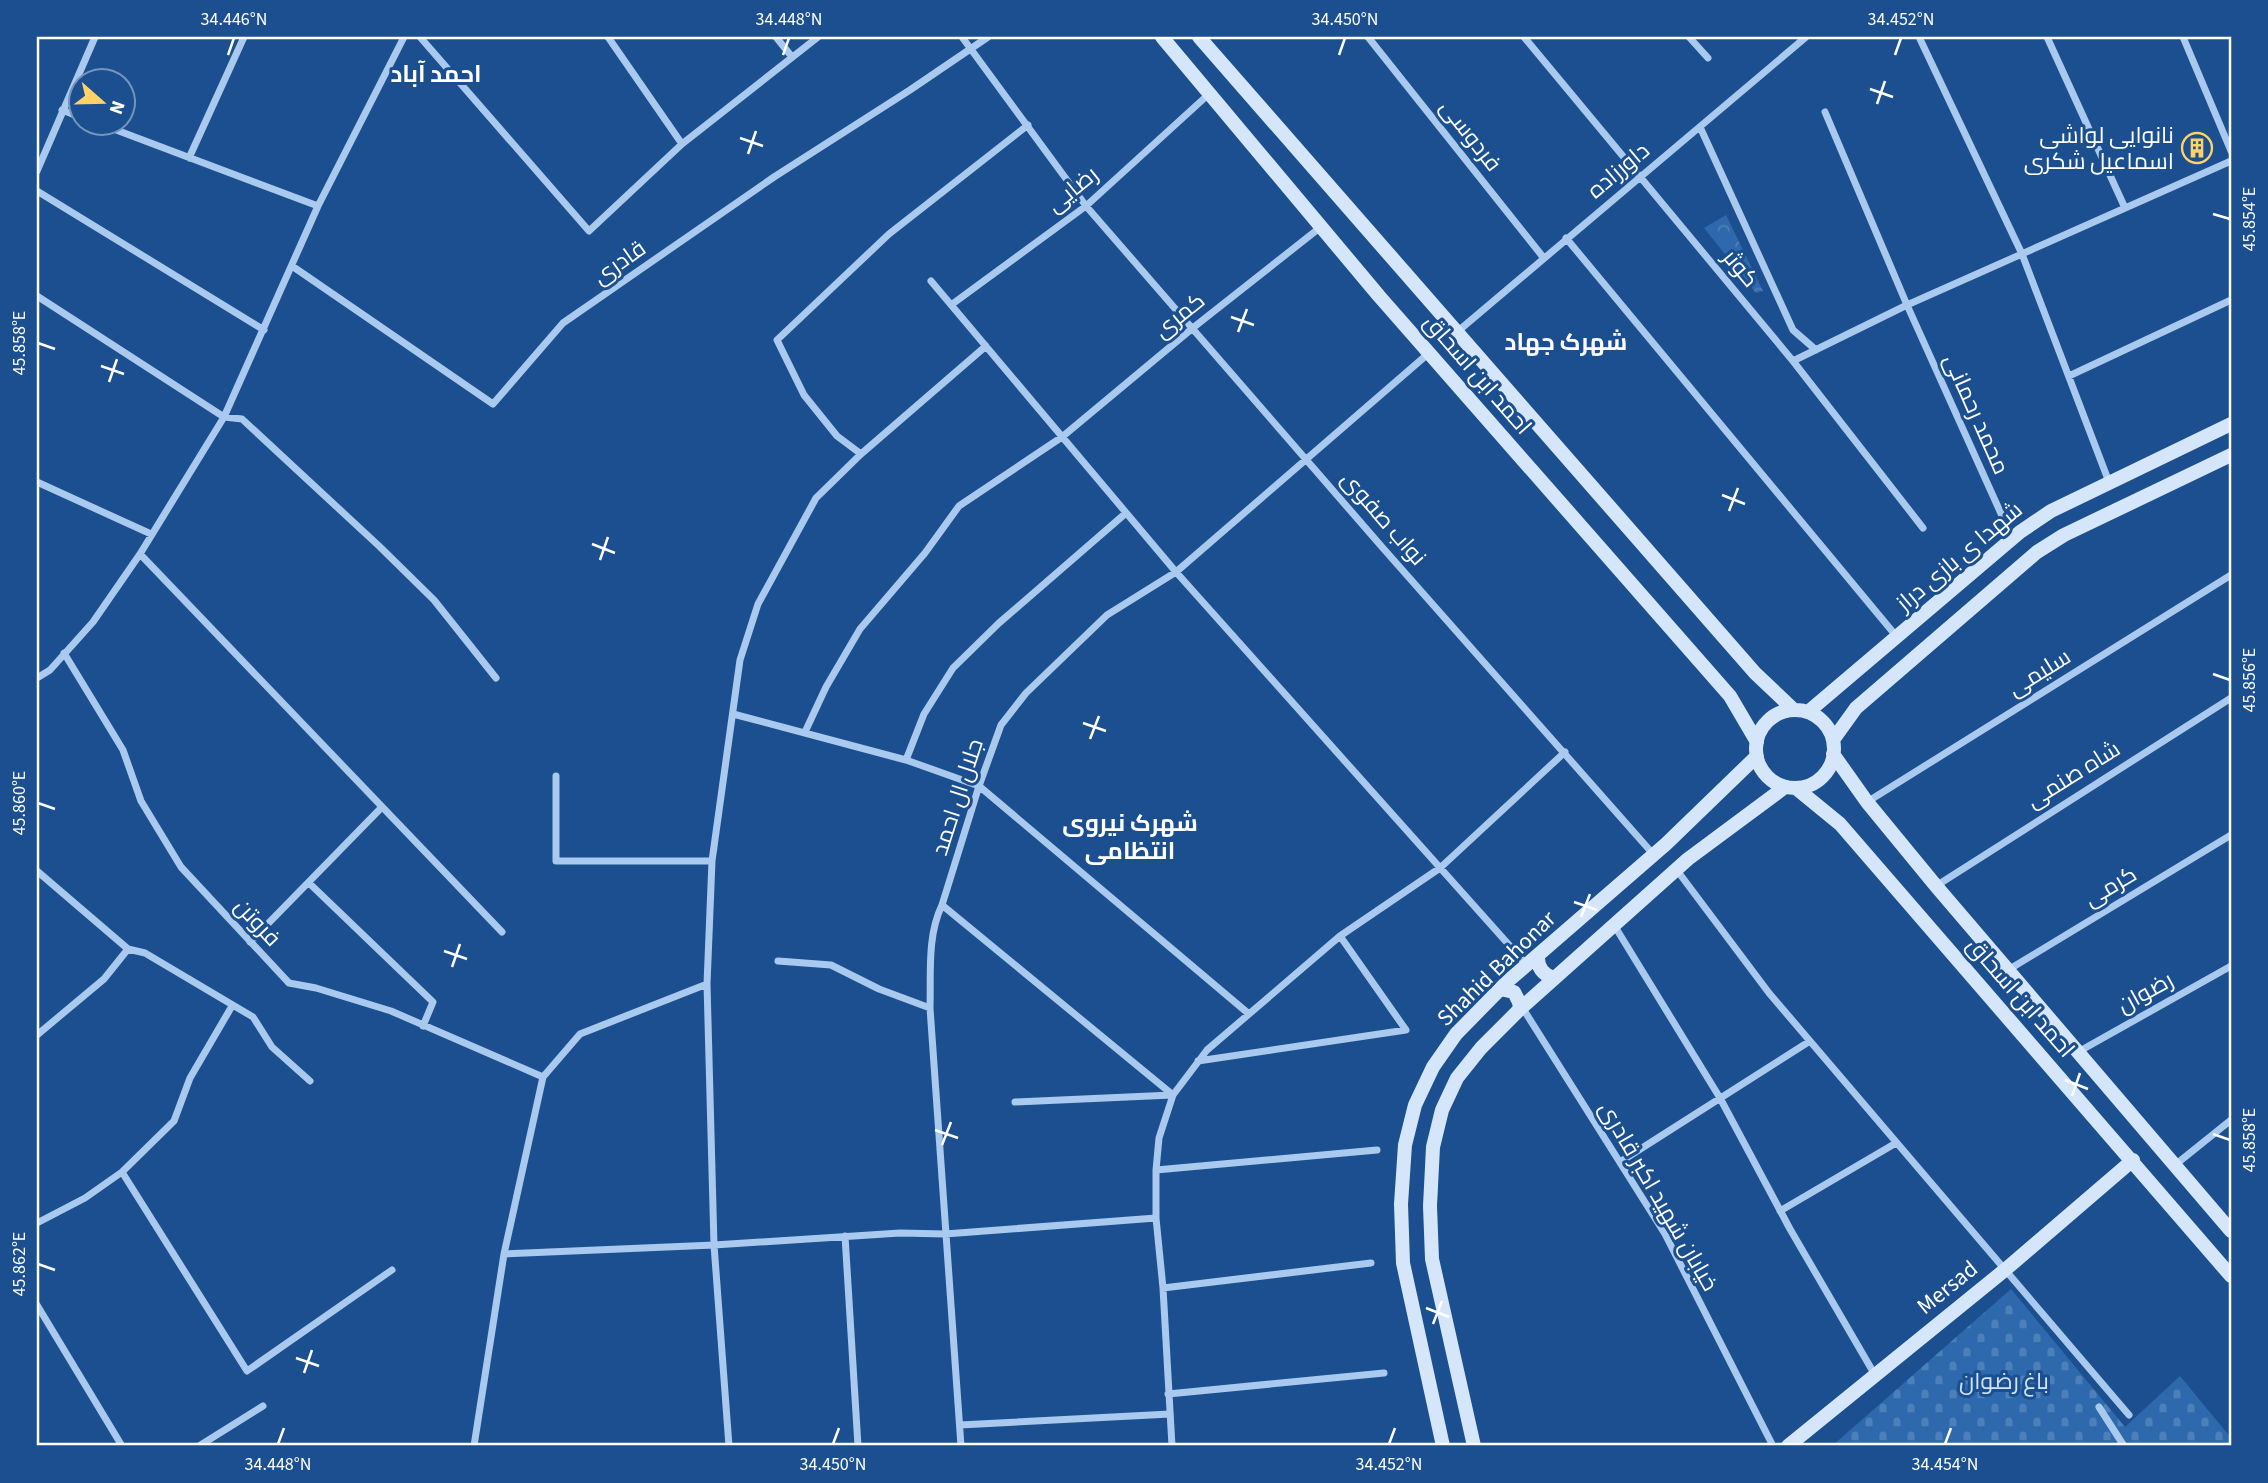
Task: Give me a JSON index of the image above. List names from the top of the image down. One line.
{"streets":{"main road":["احمد ابن اسحاق","شهدا ی بازی دراز","Shahid Bahonar","Mersad"],"street":["فردوسی","داورزاده","رضایی","قادری","کوثر","کمری","محمد رحمانی","نواب صفوی","سلیمی","شاه صنمی","جلال ال احمد","کرمی","فروتن","رضوان","خیابان شهید اکبر قادری"]},"crossings":[["فردوسی","داورزاده"],["داورزاده","کوثر"],["داورزاده","احمد ابن اسحاق"],["رضایی","احمد ابن اسحاق"],["رضایی","نواب صفوی"],["قادری","نواب صفوی"],["کمری","احمد ابن اسحاق"],["کمری","نواب صفوی"],["احمد ابن اسحاق","شهدا ی بازی دراز"],["احمد ابن اسحاق","سلیمی"],["احمد ابن اسحاق","شاه صنمی"],["احمد ابن اسحاق","جلال ال احمد"],["احمد ابن اسحاق","کرمی"],["احمد ابن اسحاق","Shahid Bahonar"],["احمد ابن اسحاق","رضوان"],["احمد ابن اسحاق","Mersad"],["محمد رحمانی","شهدا ی بازی دراز"],["نواب صفوی","جلال ال احمد"],["نواب صفوی","Shahid Bahonar"],["شهدا ی بازی دراز","Shahid Bahonar"],["Shahid Bahonar","خیابان شهید اکبر قادری"]],"districts":["احمد آباد","شهرک جهاد","شهرک نیروی انتظامی"],"parks":["باغ رضوان"],"places":{"building":["نانوایی لواشی اسماعیل شکری"]},"north":"right","coordinates":["34.446°N","34.448°N","34.450°N","34.452°N","45.854°E","45.858°E","45.856°E","45.860°E","45.862°E","34.454°N"]}
